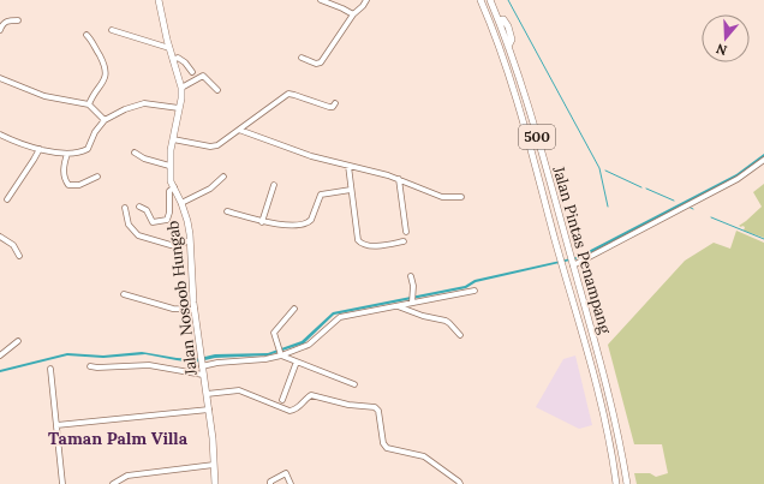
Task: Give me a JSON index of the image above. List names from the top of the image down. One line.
{"streets":{"main road":["500","Jalan Pintas Penampang","Jalan Nosoob Hungab"]},"districts":["Taman Palm Villa"],"north":"bottom"}
